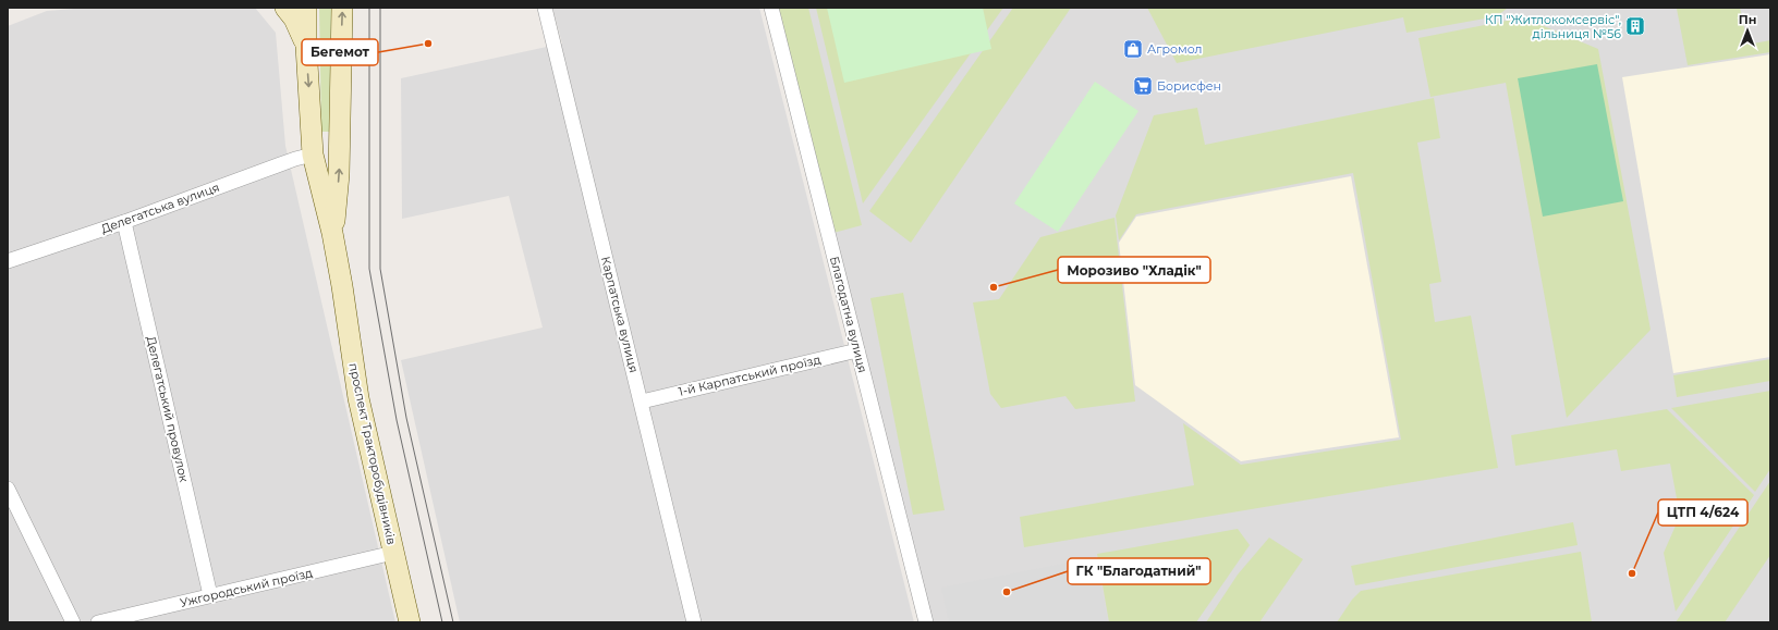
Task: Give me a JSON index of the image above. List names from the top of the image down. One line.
{"streets":{"main road":["проспект Тракторобудівників"],"street":["Делегатська вулиця","Карпатська вулиця","Благодатна вулиця","1-й Карпатський проїзд","Делегатський провулок","Ужгородський проїзд"]},"crossings":[["Делегатська вулиця","Делегатський провулок"],["Делегатська вулиця","проспект Тракторобудівників"],["Карпатська вулиця","1-й Карпатський проїзд"],["Благодатна вулиця","1-й Карпатський проїзд"],["Делегатський провулок","Ужгородський проїзд"],["проспект Тракторобудівників","Ужгородський проїзд"]],"places":{"building":["КП \"Житлокомсервіс\", дільниця №56"],"other":["Бегемот","Морозиво \"Хладік\"","ЦТП 4/624","ГК \"Благодатний\""],"shop":["Агромол"],"supermarket":["Борисфен"]},"north":"top"}
